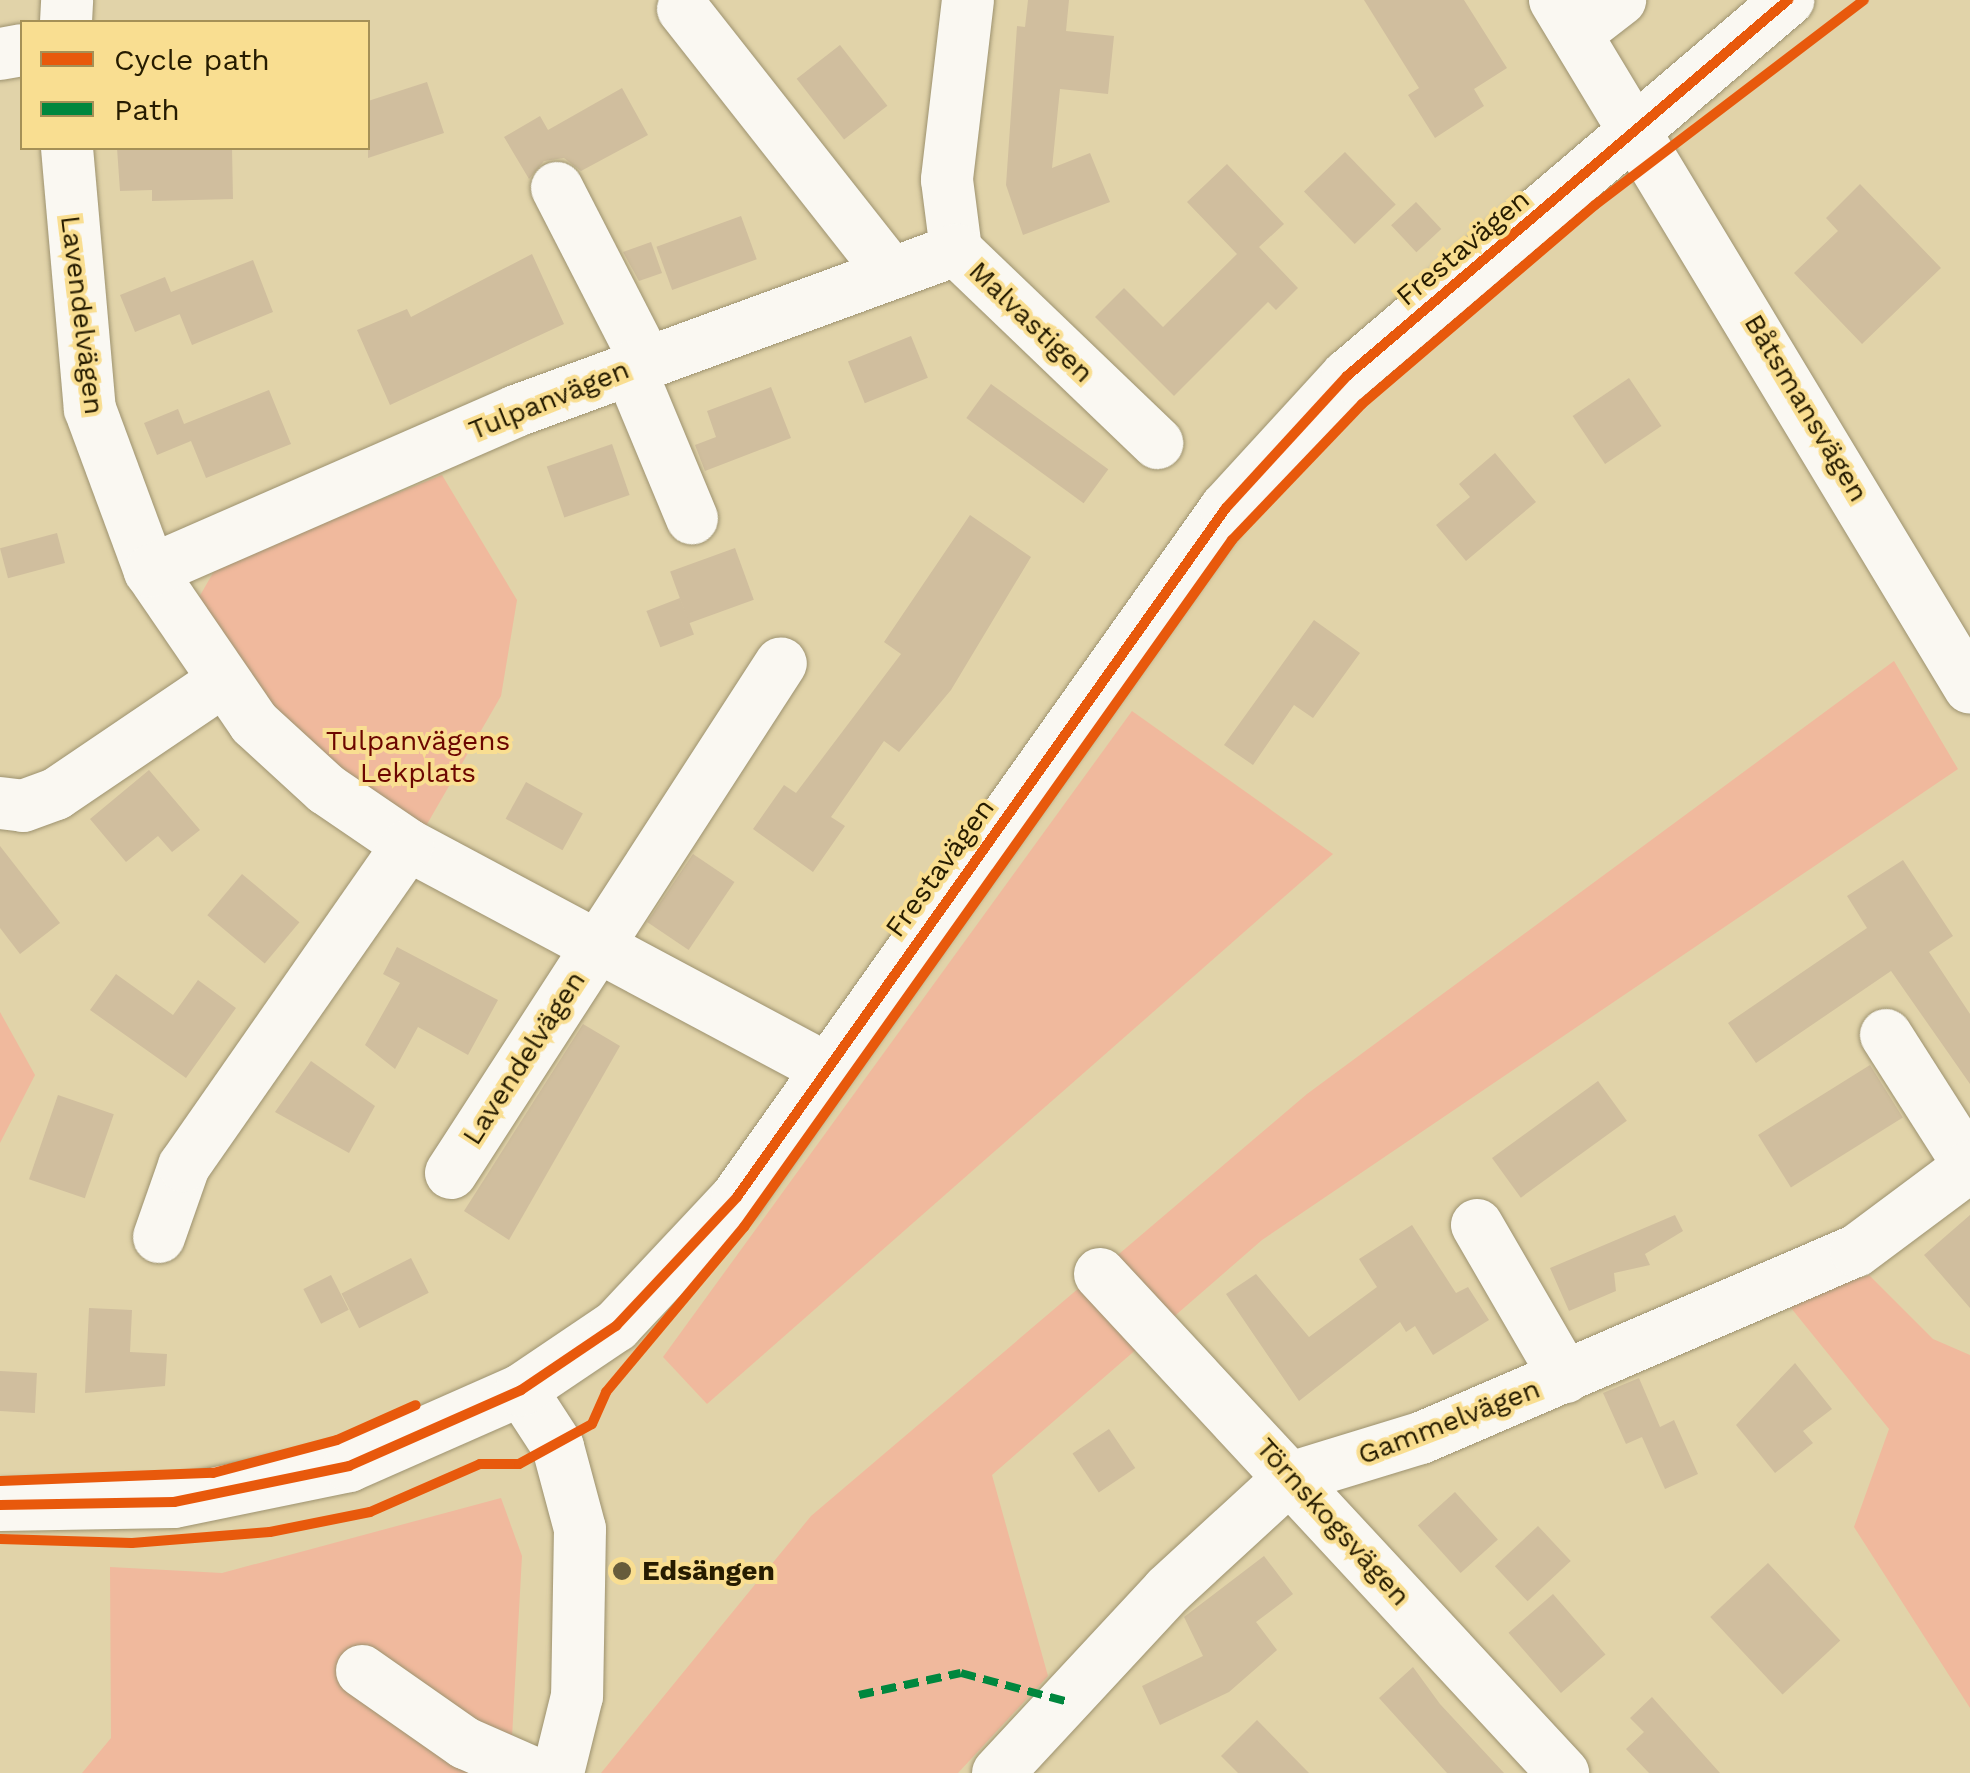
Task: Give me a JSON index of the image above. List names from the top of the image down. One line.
{"streets":{"street":["Frestavägen","Lavendelvägen","Malvastigen","Tulpanvägen","Båtsmansvägen","Gammelvägen","Törnskogsvägen"]},"crossings":[["Frestavägen","Lavendelvägen"],["Frestavägen","Båtsmansvägen"],["Lavendelvägen","Tulpanvägen"],["Malvastigen","Tulpanvägen"],["Gammelvägen","Törnskogsvägen"]],"parks":["Tulpanvägens Lekplats"],"places":["Edsängen"],"legend":["Cycle path","Path"]}
